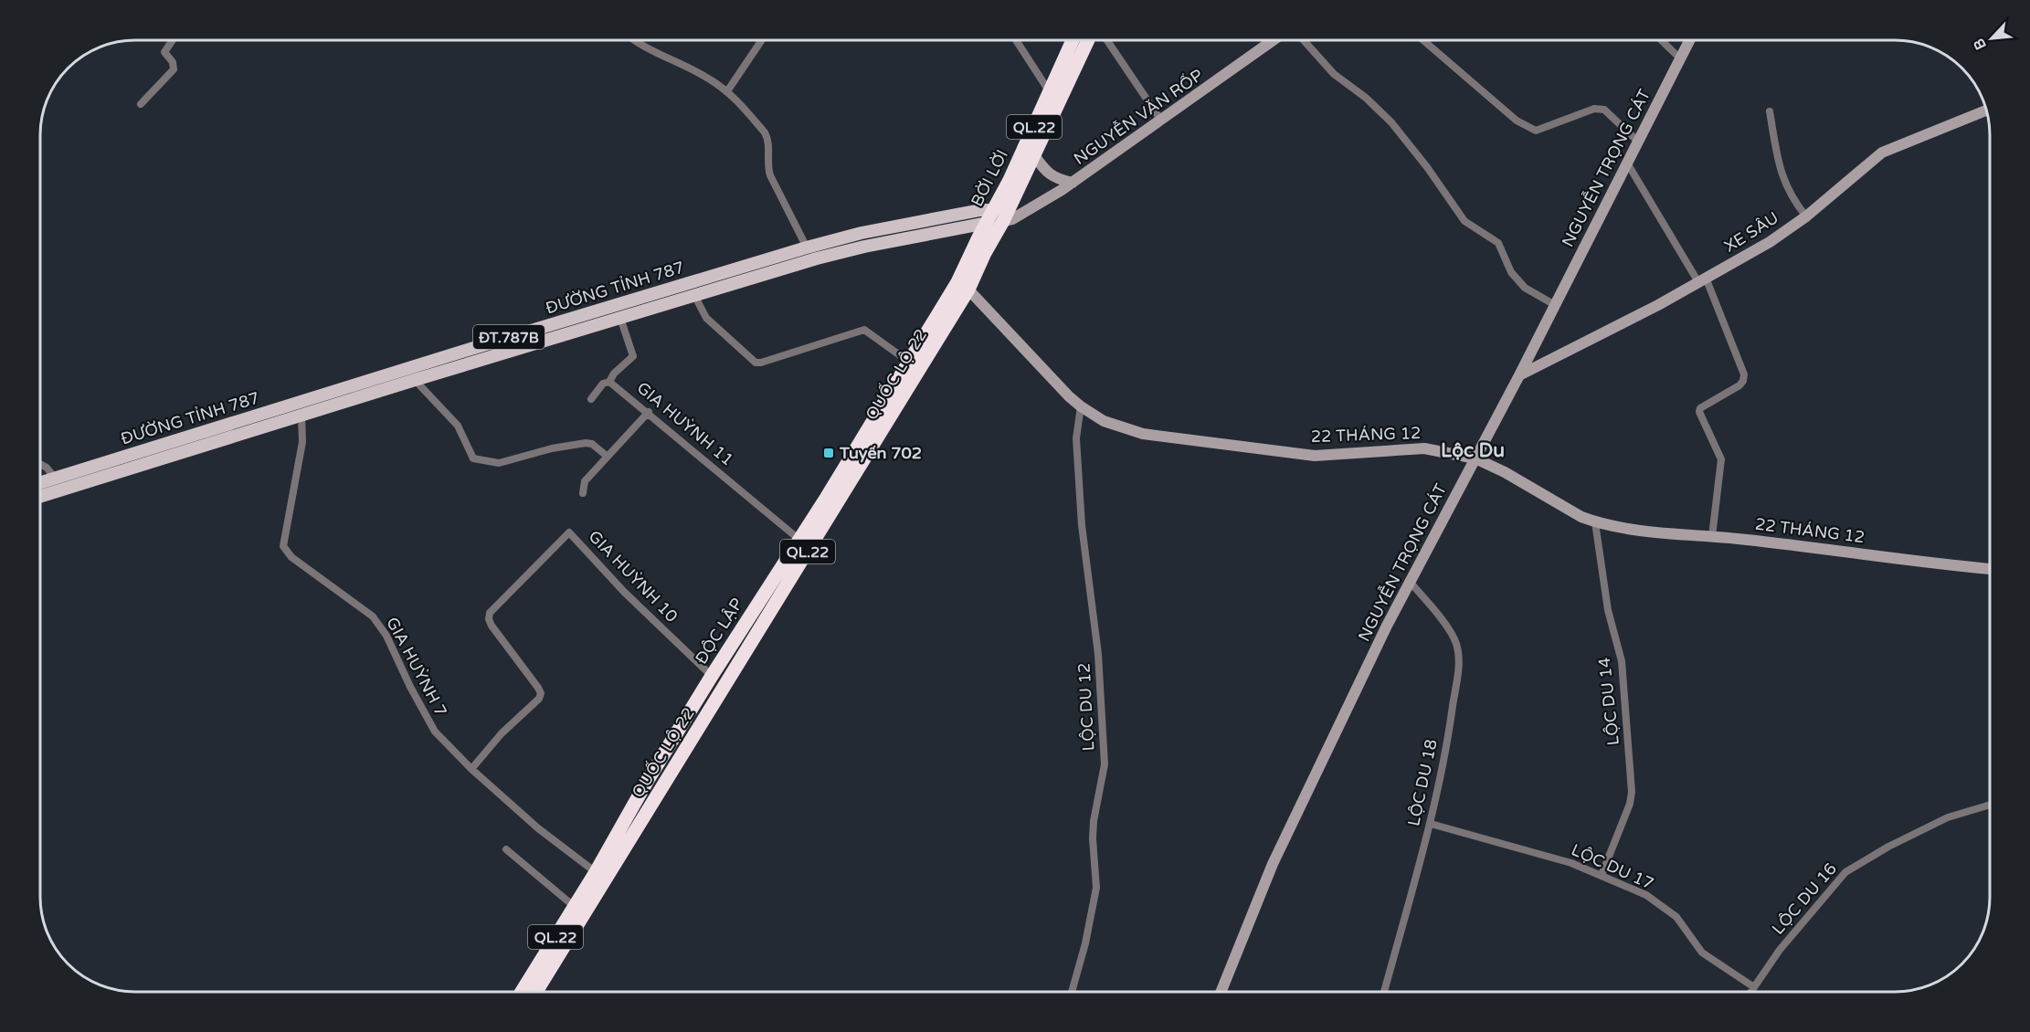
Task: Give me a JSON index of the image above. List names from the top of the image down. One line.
{"streets":{"highway":["QL.22","BỜI LỜI","QUỐC LỘ 22","ĐỘC LẬP"],"main road":["ĐƯỜNG TỈNH 787","ĐT.787B"],"street":["NGUYỄN VĂN RỐP","NGUYỄN TRỌNG CÁT","XE SÂU","GIA HUỲNH 11","22 THÁNG 12","GIA HUỲNH 10","GIA HUỲNH 7","LỘC DU 14","LỘC DU 12","LỘC DU 18","LỘC DU 17","LỘC DU 16"]},"crossings":[["NGUYỄN VĂN RỐP","BỜI LỜI"],["NGUYỄN VĂN RỐP","ĐƯỜNG TỈNH 787"],["NGUYỄN VĂN RỐP","QUỐC LỘ 22"],["NGUYỄN TRỌNG CÁT","XE SÂU"],["NGUYỄN TRỌNG CÁT","22 THÁNG 12"],["NGUYỄN TRỌNG CÁT","LỘC DU 18"],["BỜI LỜI","ĐƯỜNG TỈNH 787"],["BỜI LỜI","QUỐC LỘ 22"],["ĐƯỜNG TỈNH 787","QUỐC LỘ 22"],["ĐƯỜNG TỈNH 787","GIA HUỲNH 11"],["ĐƯỜNG TỈNH 787","GIA HUỲNH 7"],["QUỐC LỘ 22","22 THÁNG 12"],["QUỐC LỘ 22","ĐỘC LẬP"],["QUỐC LỘ 22","GIA HUỲNH 7"],["GIA HUỲNH 11","ĐỘC LẬP"],["22 THÁNG 12","ĐỘC LẬP"],["22 THÁNG 12","LỘC DU 14"],["22 THÁNG 12","LỘC DU 12"],["GIA HUỲNH 10","ĐỘC LẬP"],["GIA HUỲNH 10","GIA HUỲNH 7"],["ĐỘC LẬP","GIA HUỲNH 7"],["LỘC DU 14","LỘC DU 17"],["LỘC DU 18","LỘC DU 17"],["LỘC DU 17","LỘC DU 16"]],"districts":["Lộc Du"],"places":{"transit":["Tuyến 702"]},"north":"bottom left"}
